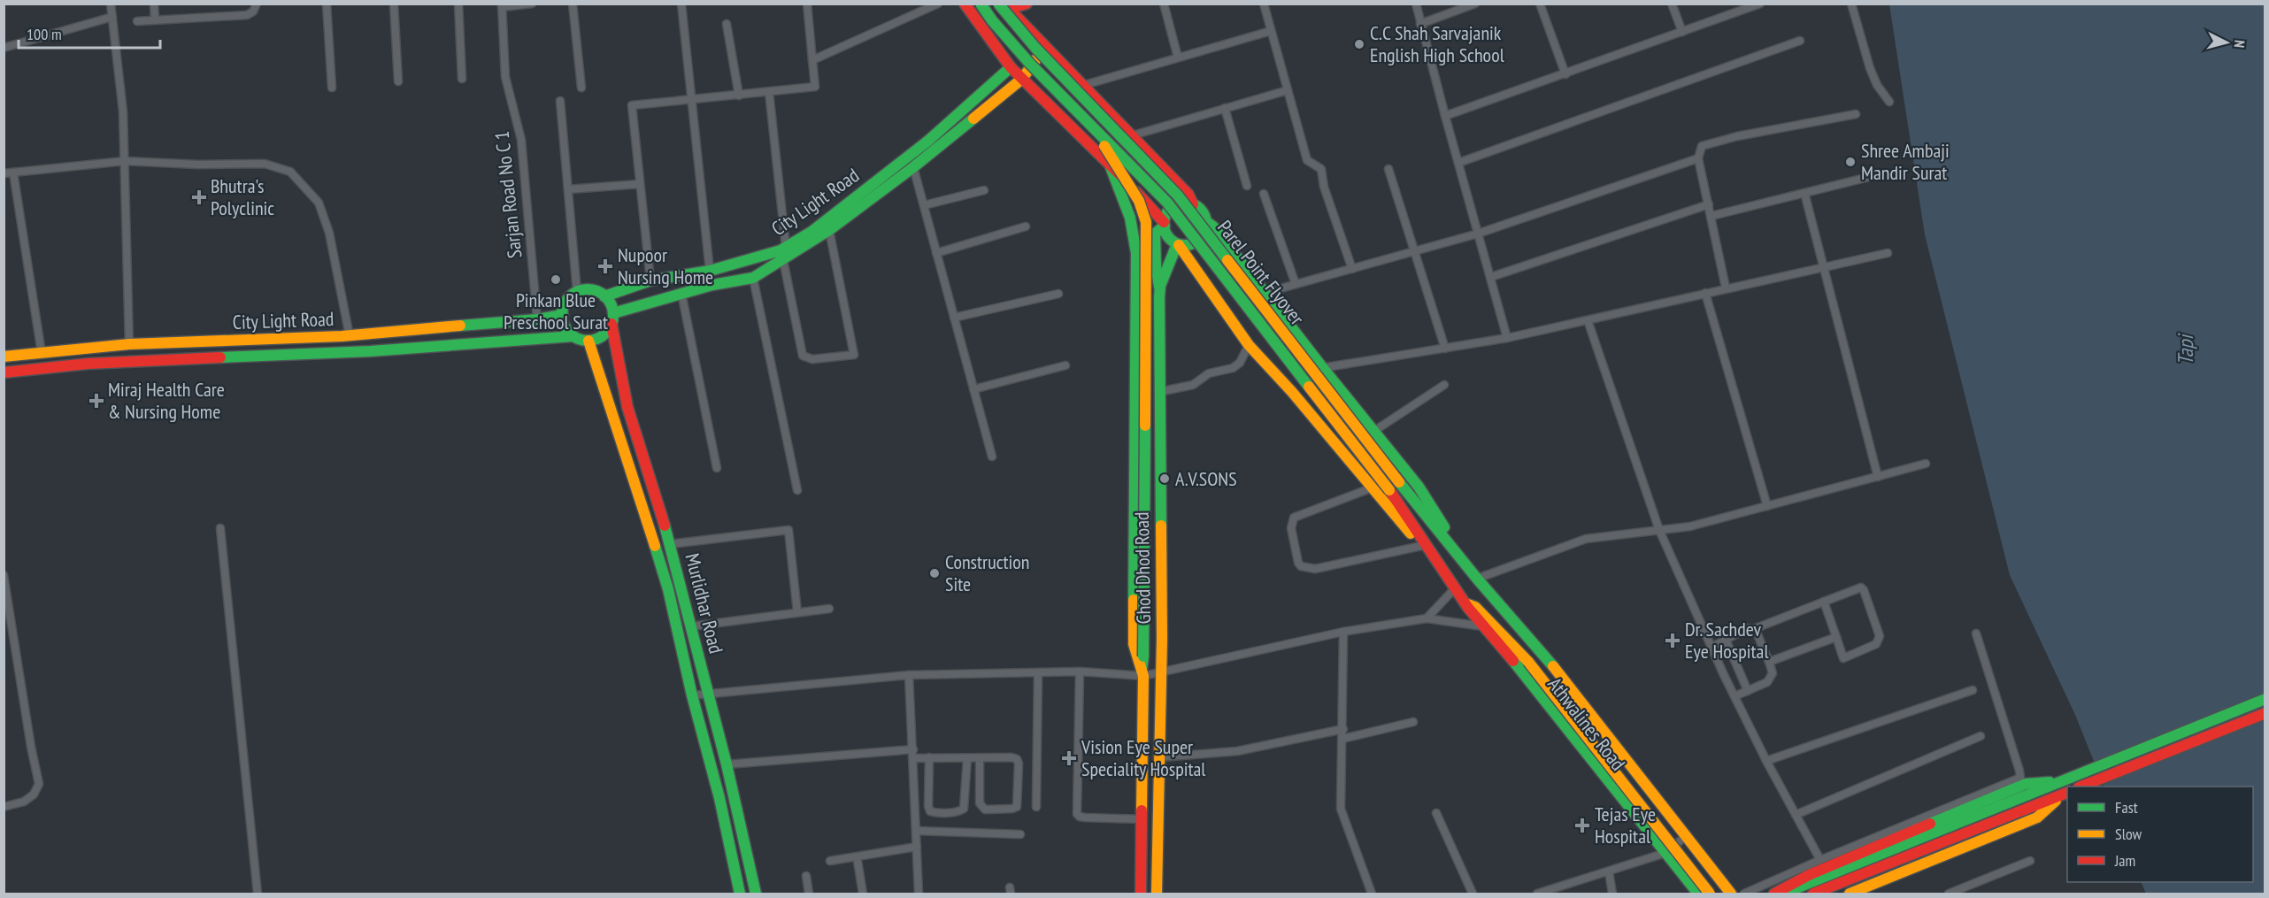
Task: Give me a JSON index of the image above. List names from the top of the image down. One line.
{"streets":{"main road":["City Light Road","Parel Point Flyover","Ghod Dhod Road","Murlidhar Road","Athwalines Road"],"street":["Sarjan Road No C 1"]},"crossings":[["Sarjan Road No C 1","City Light Road"],["City Light Road","Murlidhar Road"],["Parel Point Flyover","Athwalines Road"]],"water":["Tapi"],"places":{"other":["C.C Shah Sarvajanik English High School","Shree Ambaji Mandir Surat","Pinkan Blue Preschool Surat","A.V.SONS","Construction Site"],"health":["Bhutra's Polyclinic","Nupoor Nursing Home","Miraj Health Care & Nursing Home","Dr. Sachdev Eye Hospital","Vision Eye Super Speciality Hospital","Tejas Eye Hospital"]},"legend":["Fast","Slow","Jam"],"scale_bar":"100 m","north":"right"}
